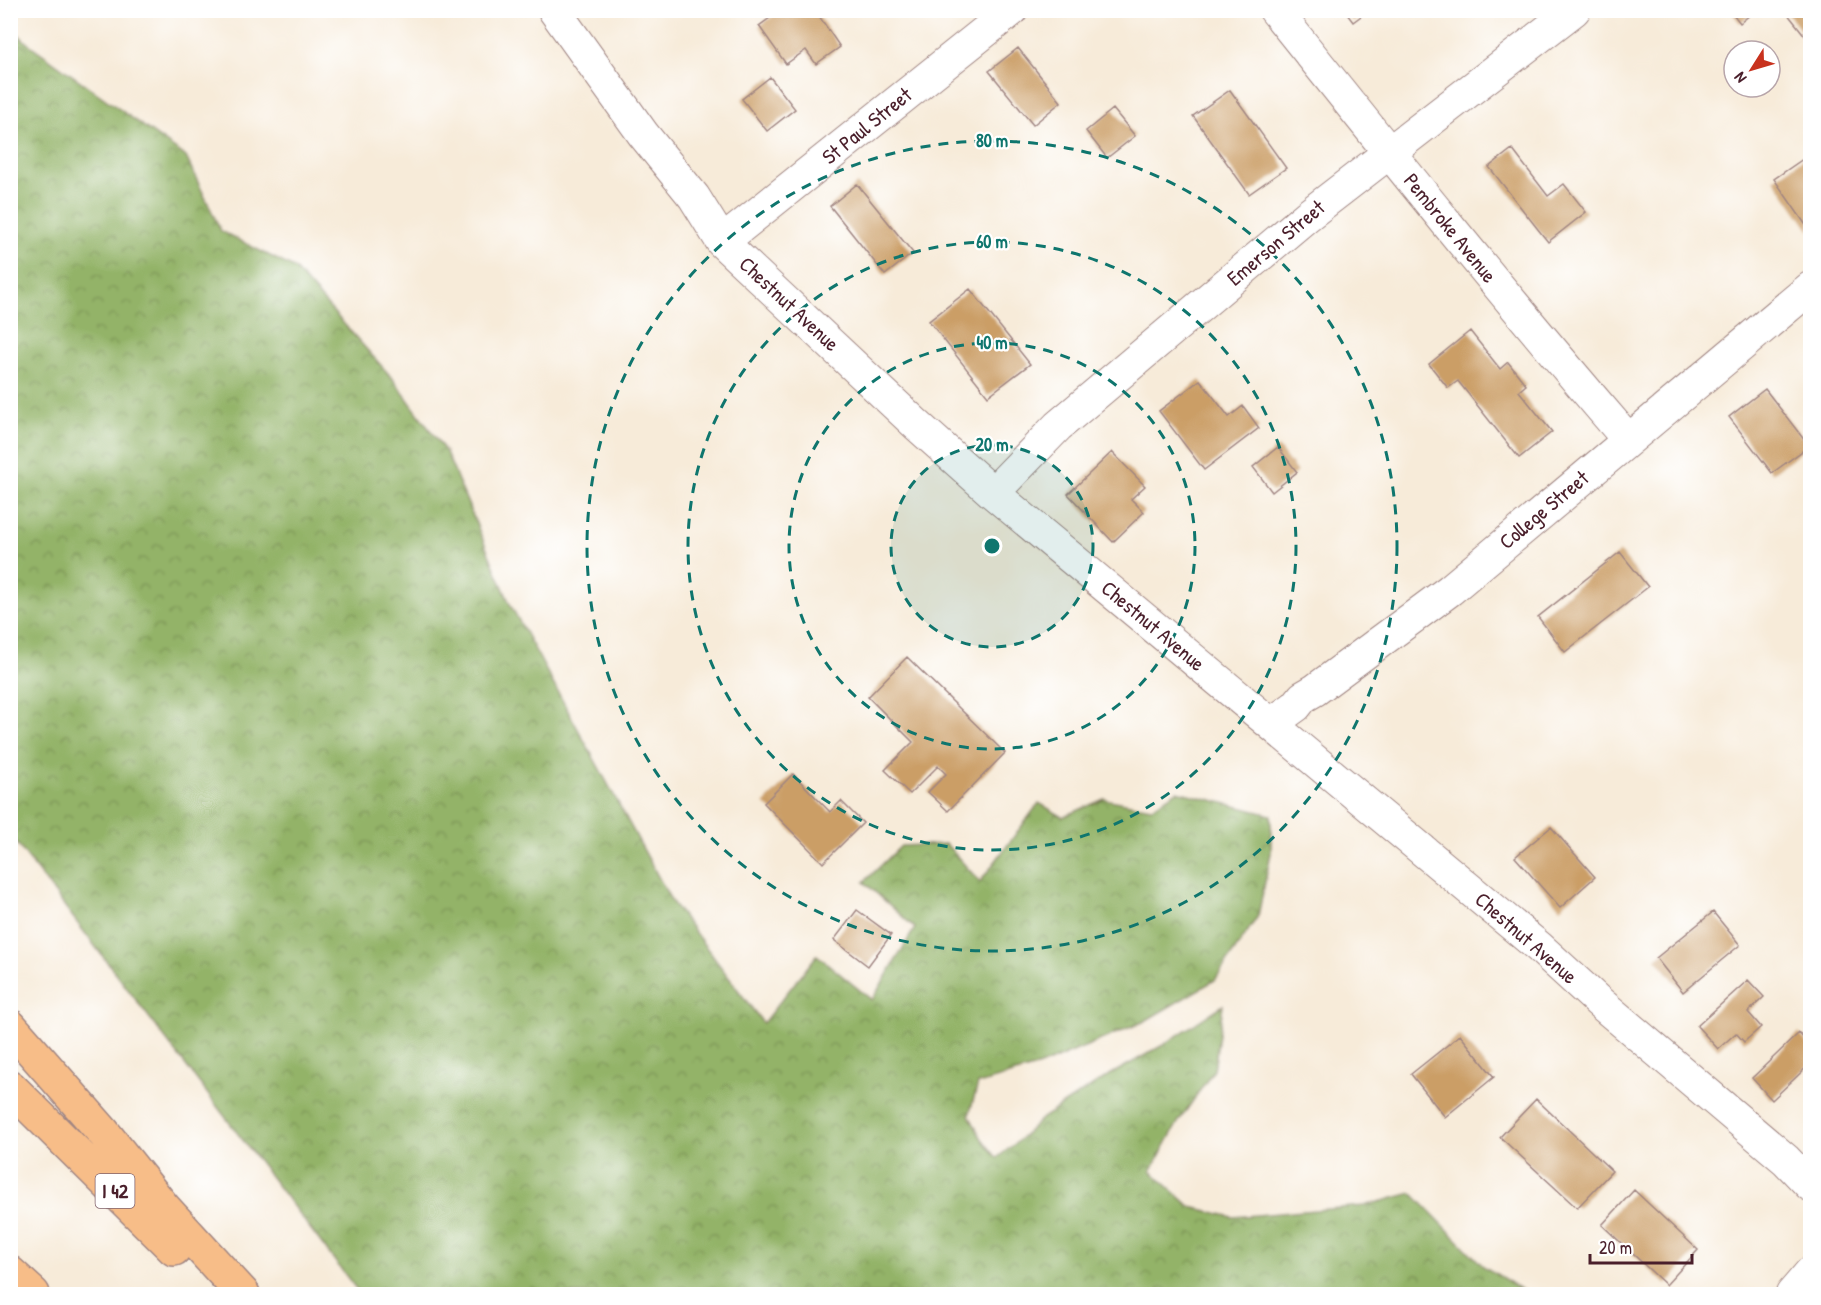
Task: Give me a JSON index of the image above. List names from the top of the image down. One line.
{"streets":{"highway":["I 42"],"street":["St Paul Street","Pembroke Avenue","Emerson Street","Chestnut Avenue","College Street"]},"crossings":[["St Paul Street","Chestnut Avenue"],["Pembroke Avenue","Emerson Street"],["Pembroke Avenue","College Street"],["Emerson Street","Chestnut Avenue"],["Chestnut Avenue","College Street"]],"scale_bar":"20 m","north":"bottom left","rings":["80 m","60 m","40 m","20 m"]}
